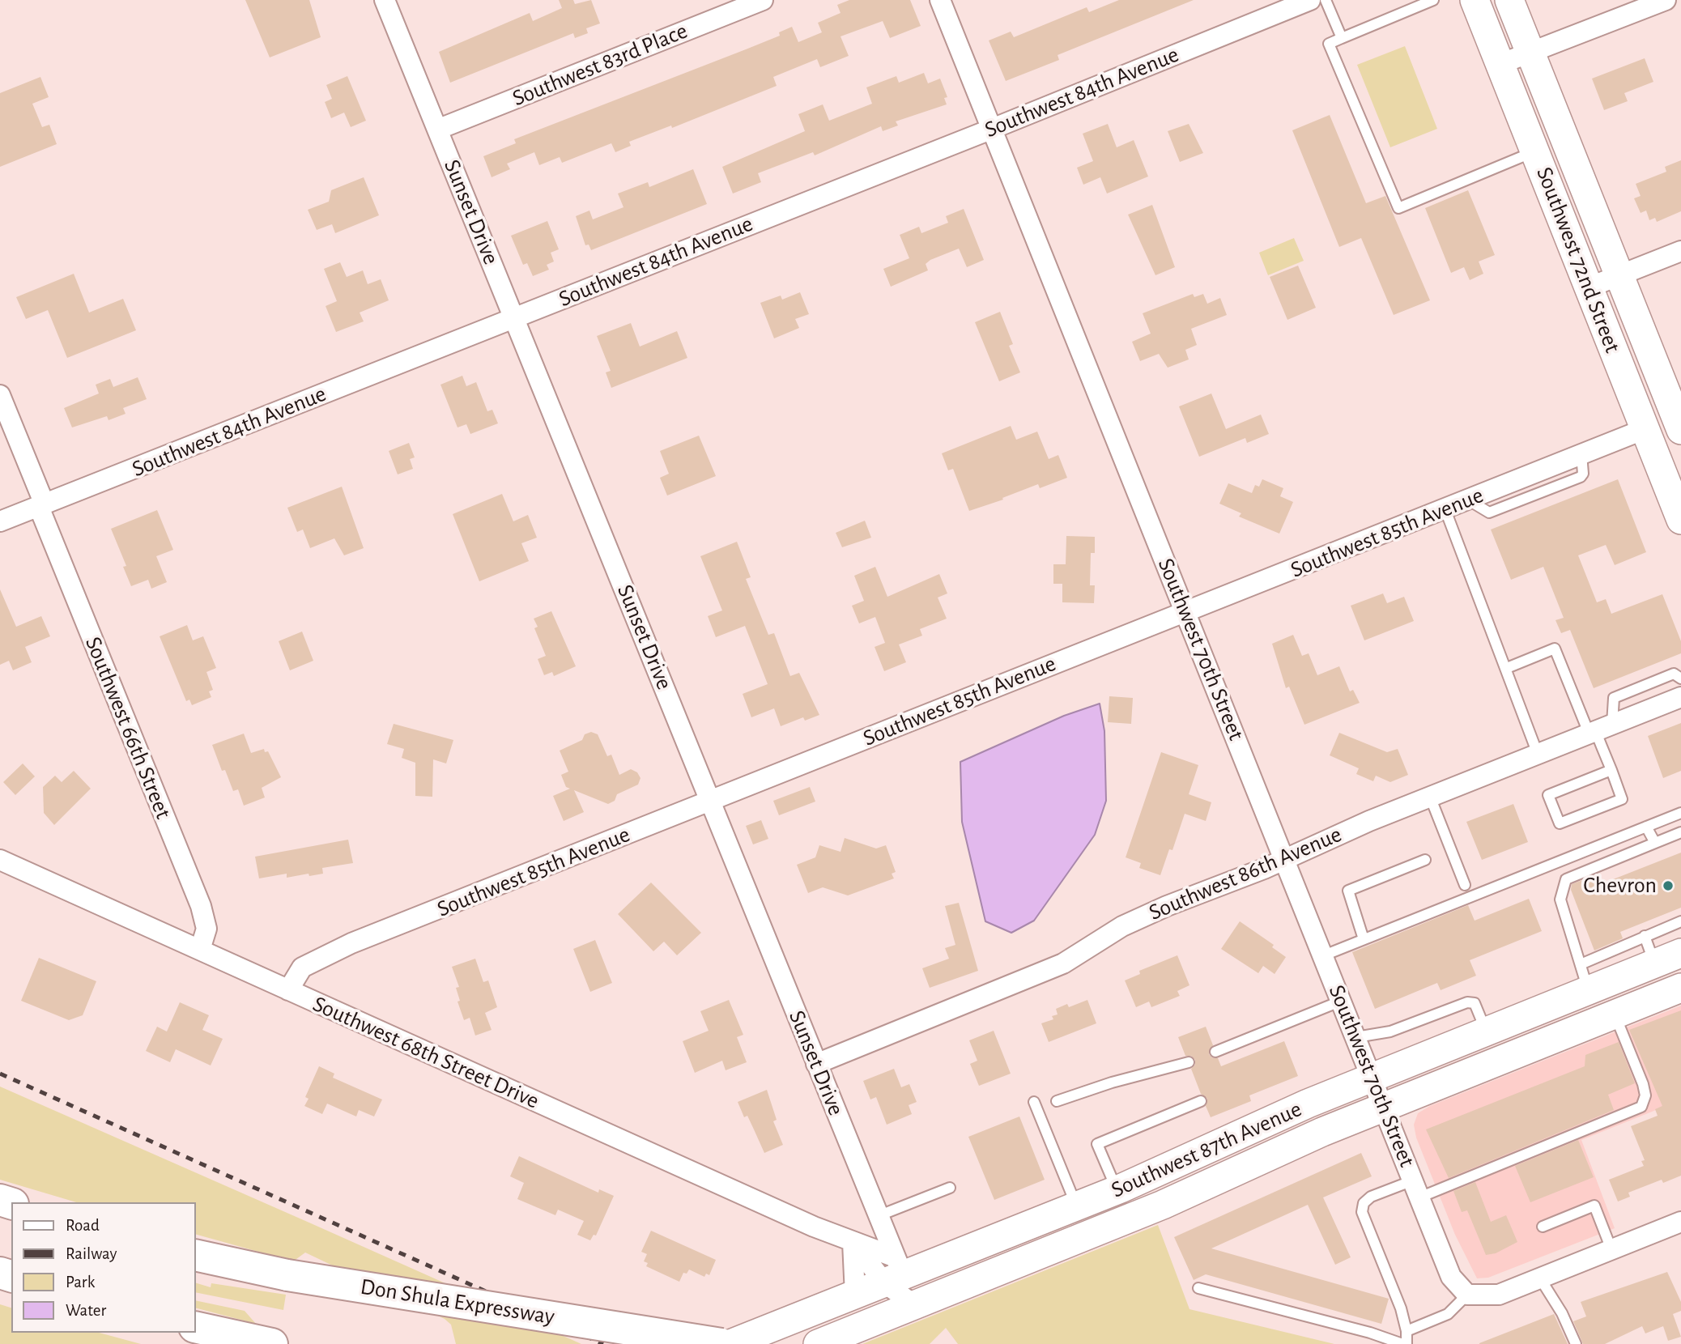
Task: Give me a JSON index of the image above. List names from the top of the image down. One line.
{"streets":{"highway":["Don Shula Expressway"],"main road":["Southwest 72nd Street","Southwest 87th Avenue"],"street":["Southwest 83rd Place","Southwest 84th Avenue","Sunset Drive","Southwest 85th Avenue","Southwest 70th Street","Southwest 66th Street","Southwest 86th Avenue","Southwest 68th Street Drive"]},"crossings":[["Southwest 83rd Place","Sunset Drive"],["Southwest 84th Avenue","Sunset Drive"],["Southwest 84th Avenue","Southwest 70th Street"],["Southwest 84th Avenue","Southwest 66th Street"],["Sunset Drive","Southwest 85th Avenue"],["Sunset Drive","Southwest 86th Avenue"],["Sunset Drive","Southwest 68th Street Drive"],["Sunset Drive","Southwest 87th Avenue"],["Southwest 72nd Street","Southwest 85th Avenue"],["Southwest 85th Avenue","Southwest 70th Street"],["Southwest 85th Avenue","Southwest 68th Street Drive"],["Southwest 70th Street","Southwest 86th Avenue"],["Southwest 70th Street","Southwest 87th Avenue"],["Southwest 66th Street","Southwest 68th Street Drive"],["Southwest 68th Street Drive","Southwest 87th Avenue"]],"places":["Chevron"],"legend":["Road","Railway","Park","Water"]}
